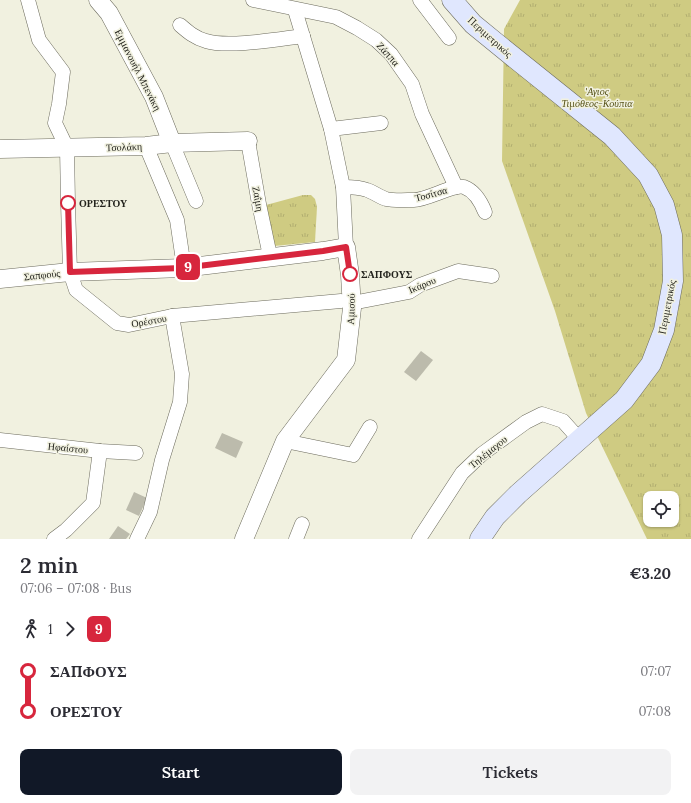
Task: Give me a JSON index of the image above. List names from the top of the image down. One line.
{"streets":{"main road":["Περιμετρικός"],"street":["Ζάππα","Εμμανουήλ Μπενάκη","Τσολάκη","Τοσίτσα","Ζαΐμη","Σαπφούς","Ικάρου","Αμισού","Ορέστου","Ηφαίστου","Τηλέμαχου"]},"crossings":[["Περιμετρικός","Τηλέμαχου"],["Ζάππα","Τοσίτσα"],["Ζάππα","Αμισού"],["Εμμανουήλ Μπενάκη","Τσολάκη"],["Τσολάκη","Ζαΐμη"],["Τσολάκη","Ορέστου"],["Τοσίτσα","Αμισού"],["Ζαΐμη","Σαπφούς"],["Σαπφούς","Αμισού"],["Σαπφούς","Ορέστου"],["Ικάρου","Αμισού"],["Ικάρου","Ορέστου"]],"parks":["'Αγιος Τιμόθεος-Κούπια"],"places":["ΟΡΕΣΤΟΥ","ΣΑΠΦΟΥΣ"],"lines":["bus line 9"],"page":{"on_map":"9","heading":["2 min","07:06 – 07:08 · Bus","€3.20"],"legs":["1","9"],"list":[{"name":"ΣΑΠΦΟΥΣ","value":"07:07"},{"name":"ΟΡΕΣΤΟΥ","value":"07:08"}],"buttons":["Start","Tickets"]}}
